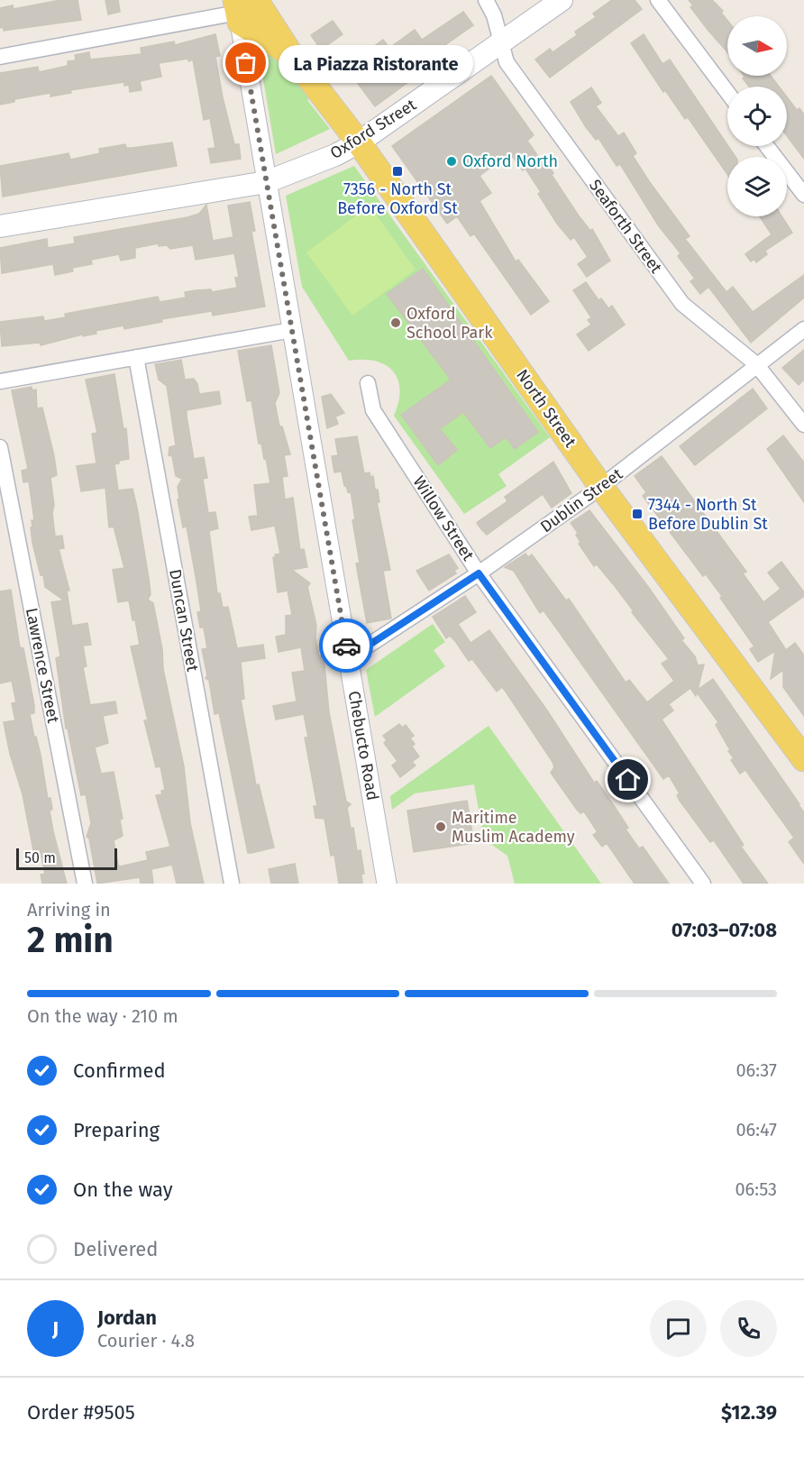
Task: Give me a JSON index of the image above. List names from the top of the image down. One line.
{"streets":{"main road":["Oxford Street","North Street"],"street":["Seaforth Street","Dublin Street","Willow Street","Duncan Street","Lawrence Street","Chebucto Road"]},"crossings":[["Oxford Street","Seaforth Street"],["Oxford Street","North Street"],["Oxford Street","Chebucto Road"],["Seaforth Street","Dublin Street"],["North Street","Dublin Street"],["North Street","Chebucto Road"],["Dublin Street","Willow Street"],["Dublin Street","Chebucto Road"]],"places":{"other":["La Piazza Ristorante","Oxford North","Oxford School Park","Maritime Muslim Academy"],"transit":["7356 - North St Before Oxford St","7344 - North St Before Dublin St"]},"scale_bar":"50 m","north":"right","page":{"bubble":"La Piazza Ristorante","scale":"50 m","heading":["2 min","Arriving in","07:03–07:08"],"panel":["Jordan","Courier · 4.8","Order #9505","$12.39"],"bar":"On the way · 210 m","list":[["Confirmed","06:37"],["Preparing","06:47"],["On the way","06:53"],"Delivered"],"round":"J"}}
